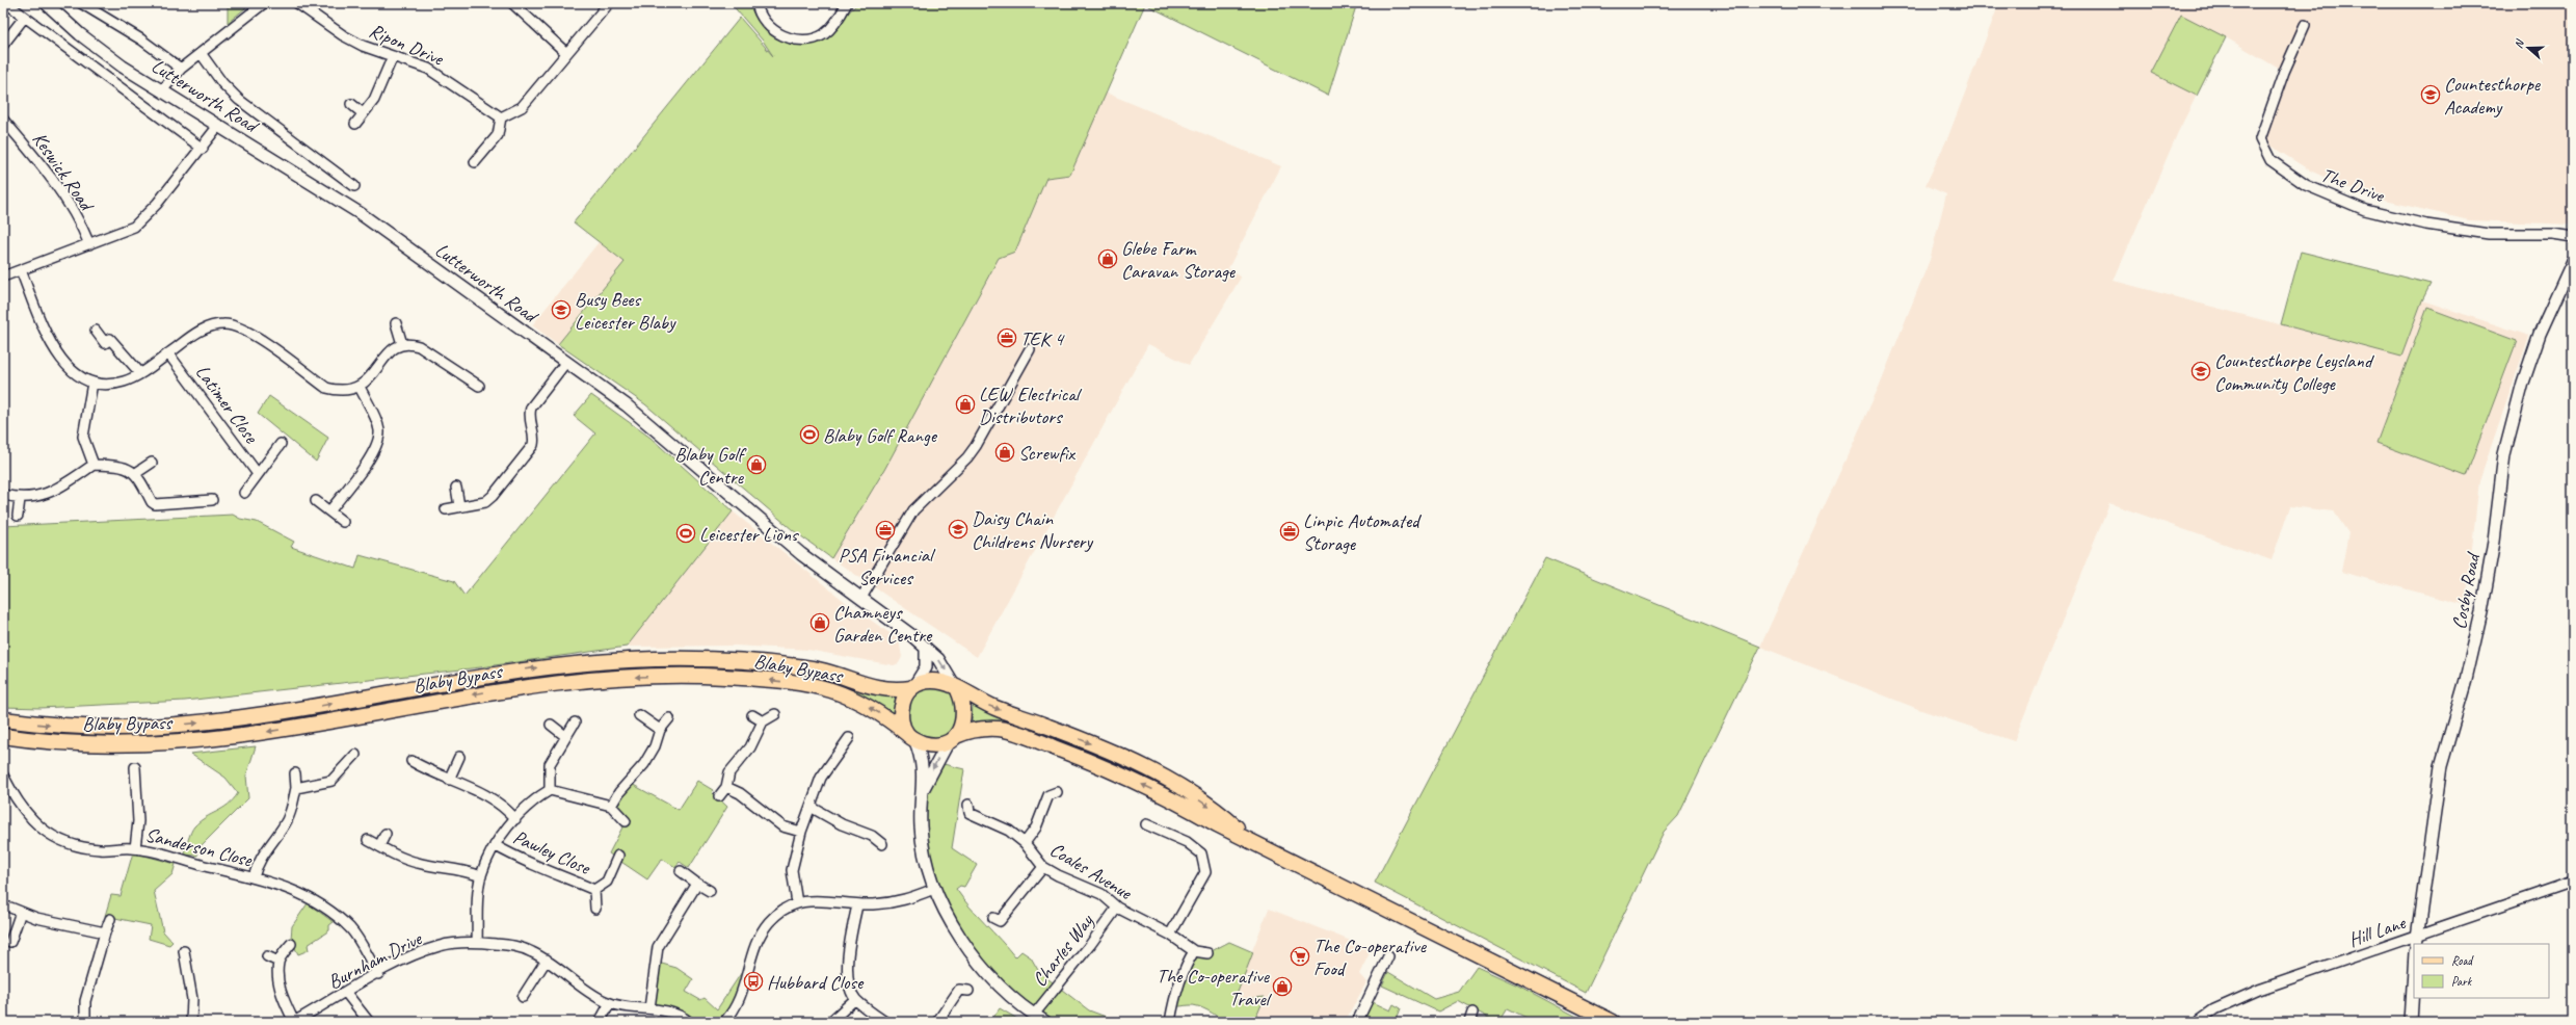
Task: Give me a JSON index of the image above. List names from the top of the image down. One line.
{"streets":{"main road":["Blaby Bypass"],"street":["Ripon Drive","Lutterworth Road","Keswick Road","The Drive","Latimer Close","Cosby Road","Sanderson Close","Pawley Close","Coales Avenue","Hill Lane","Charles Way","Burnham Drive"]},"crossings":[["Lutterworth Road","Blaby Bypass"],["Cosby Road","Hill Lane"],["Sanderson Close","Burnham Drive"],["Coales Avenue","Charles Way"]],"places":{"school or university":["Countesthorpe Academy","Busy Bees Leicester Blaby","Countesthorpe Leysland Community College","Daisy Chain Childrens Nursery"],"shop":["Glebe Farm Caravan Storage","LEW Electrical Distributors","Screwfix","Blaby Golf Centre","Chamneys Garden Centre","The Co-operative Travel"],"office":["TEK 4","PSA Financial Services","Linpic Automated Storage"],"sports":["Blaby Golf Range","Leicester Lions"],"supermarket":["The Co-operative Food"],"bus stop":["Hubbard Close"]},"legend":["Road","Park"],"north":"left"}
